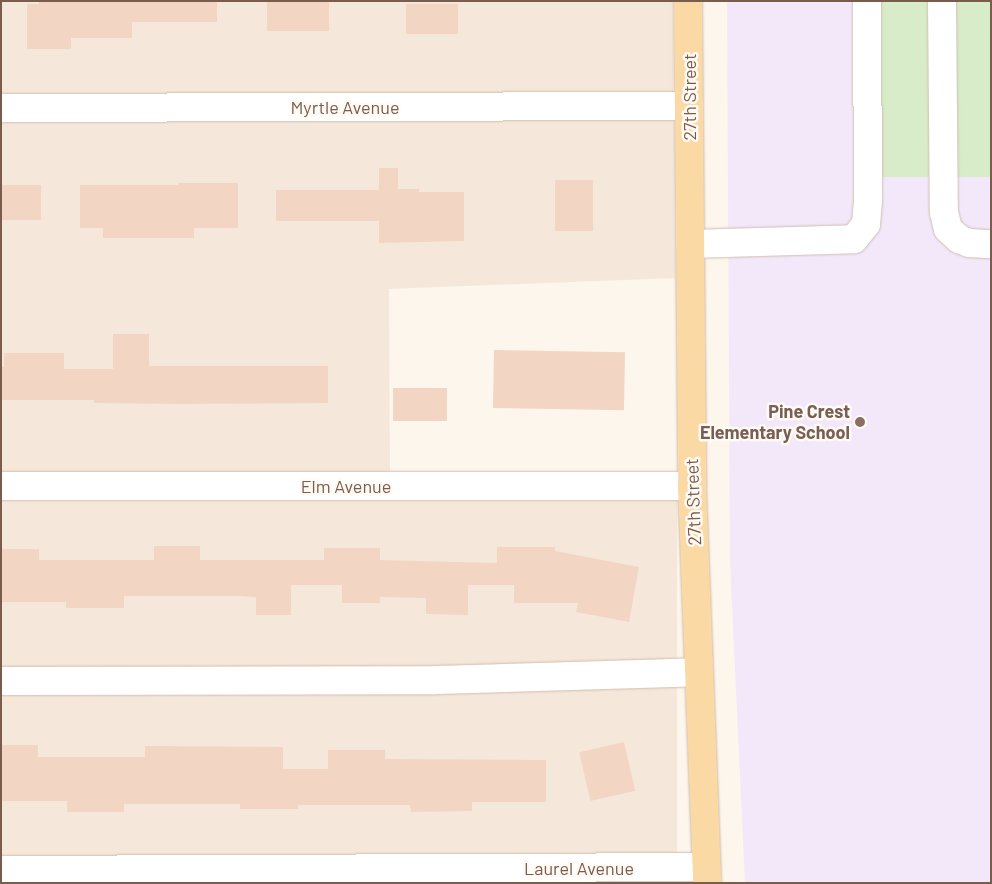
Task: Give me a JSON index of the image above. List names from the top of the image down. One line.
{"streets":{"main road":["27th Street"],"street":["Myrtle Avenue","Elm Avenue","Laurel Avenue"]},"crossings":[["27th Street","Myrtle Avenue"],["27th Street","Elm Avenue"],["27th Street","Laurel Avenue"]],"places":["Pine Crest Elementary School"]}
